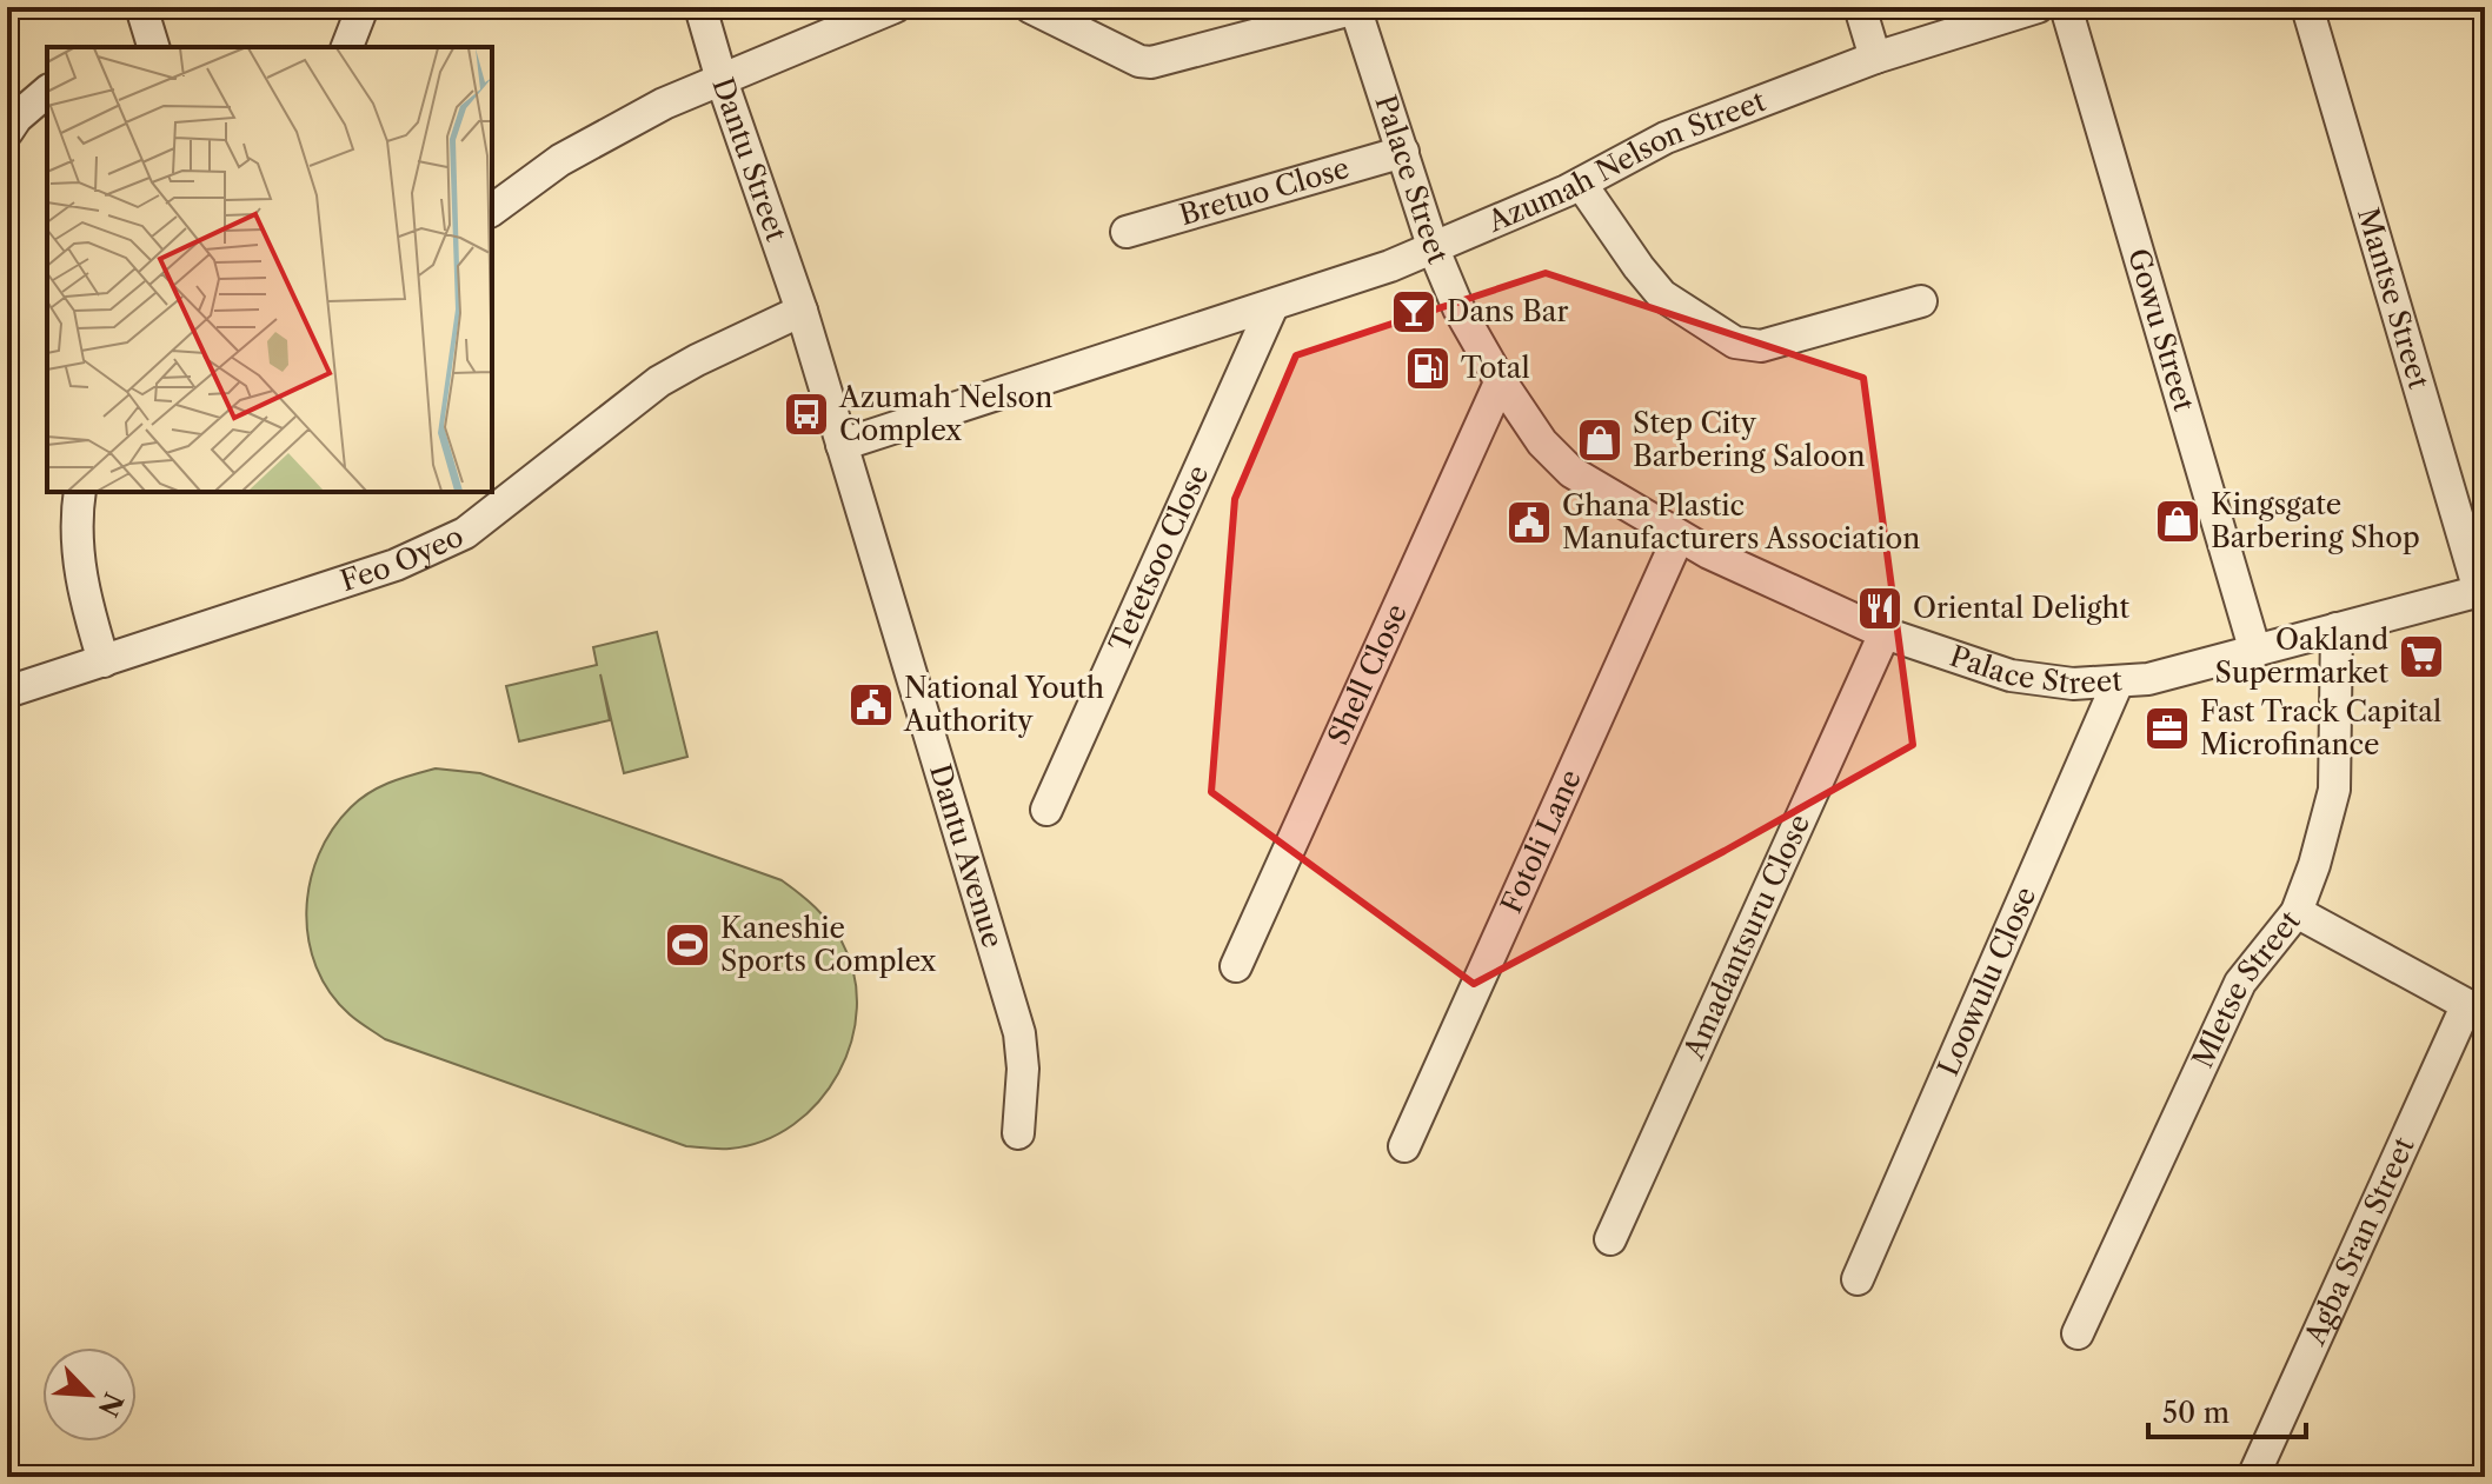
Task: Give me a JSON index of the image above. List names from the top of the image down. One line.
{"streets":{"street":["Dantu Street","Azumah Nelson Street","Palace Street","Bretuo Close","Mantse Street","Gowu Street","Feo Oyeo","Tetetsoo Close","Shell Close","Fotoli Lane","Dantu Avenue","Amadantsuru Close","Loowulu Close","Mletse Street","Agba Sran Street"]},"crossings":[["Dantu Street","Feo Oyeo"],["Dantu Street","Dantu Avenue"],["Azumah Nelson Street","Palace Street"],["Azumah Nelson Street","Tetetsoo Close"],["Azumah Nelson Street","Dantu Avenue"],["Palace Street","Bretuo Close"],["Palace Street","Mantse Street"],["Palace Street","Gowu Street"],["Palace Street","Shell Close"],["Palace Street","Fotoli Lane"],["Palace Street","Amadantsuru Close"],["Palace Street","Loowulu Close"],["Palace Street","Mletse Street"],["Feo Oyeo","Dantu Avenue"]],"places":{"bar":["Dans Bar"],"fuel station":["Total"],"bus stop":["Azumah Nelson Complex"],"shop":["Step City Barbering Saloon","Kingsgate Barbering Shop"],"public building":["Ghana Plastic Manufacturers Association","National Youth Authority"],"restaurant":["Oriental Delight"],"supermarket":["Oakland Supermarket"],"office":["Fast Track Capital Microfinance"],"sports":["Kaneshie Sports Complex"]},"scale_bar":"50 m","north":"bottom right"}
